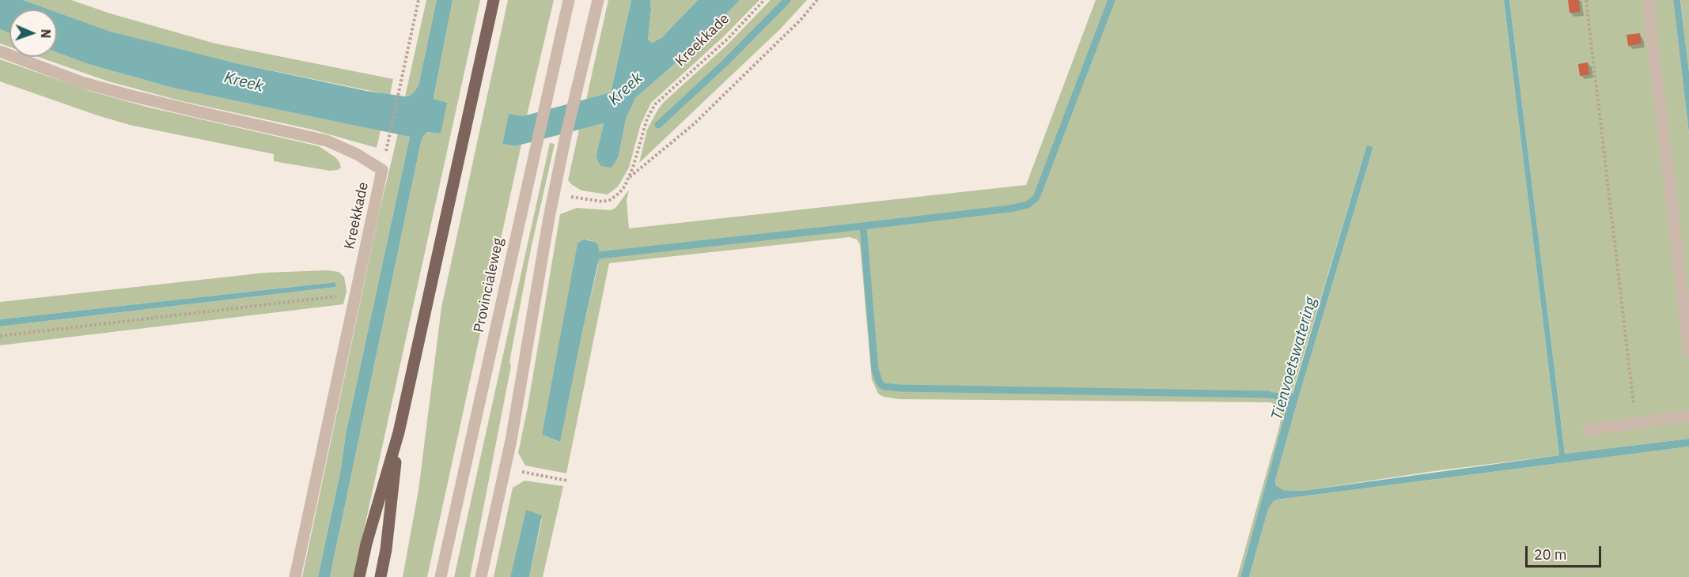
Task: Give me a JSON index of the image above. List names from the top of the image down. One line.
{"streets":{"street":["Kreekkade","Provincialeweg"]},"water":["Kreek","Tienvoetswatering"],"scale_bar":"20 m","north":"right"}
